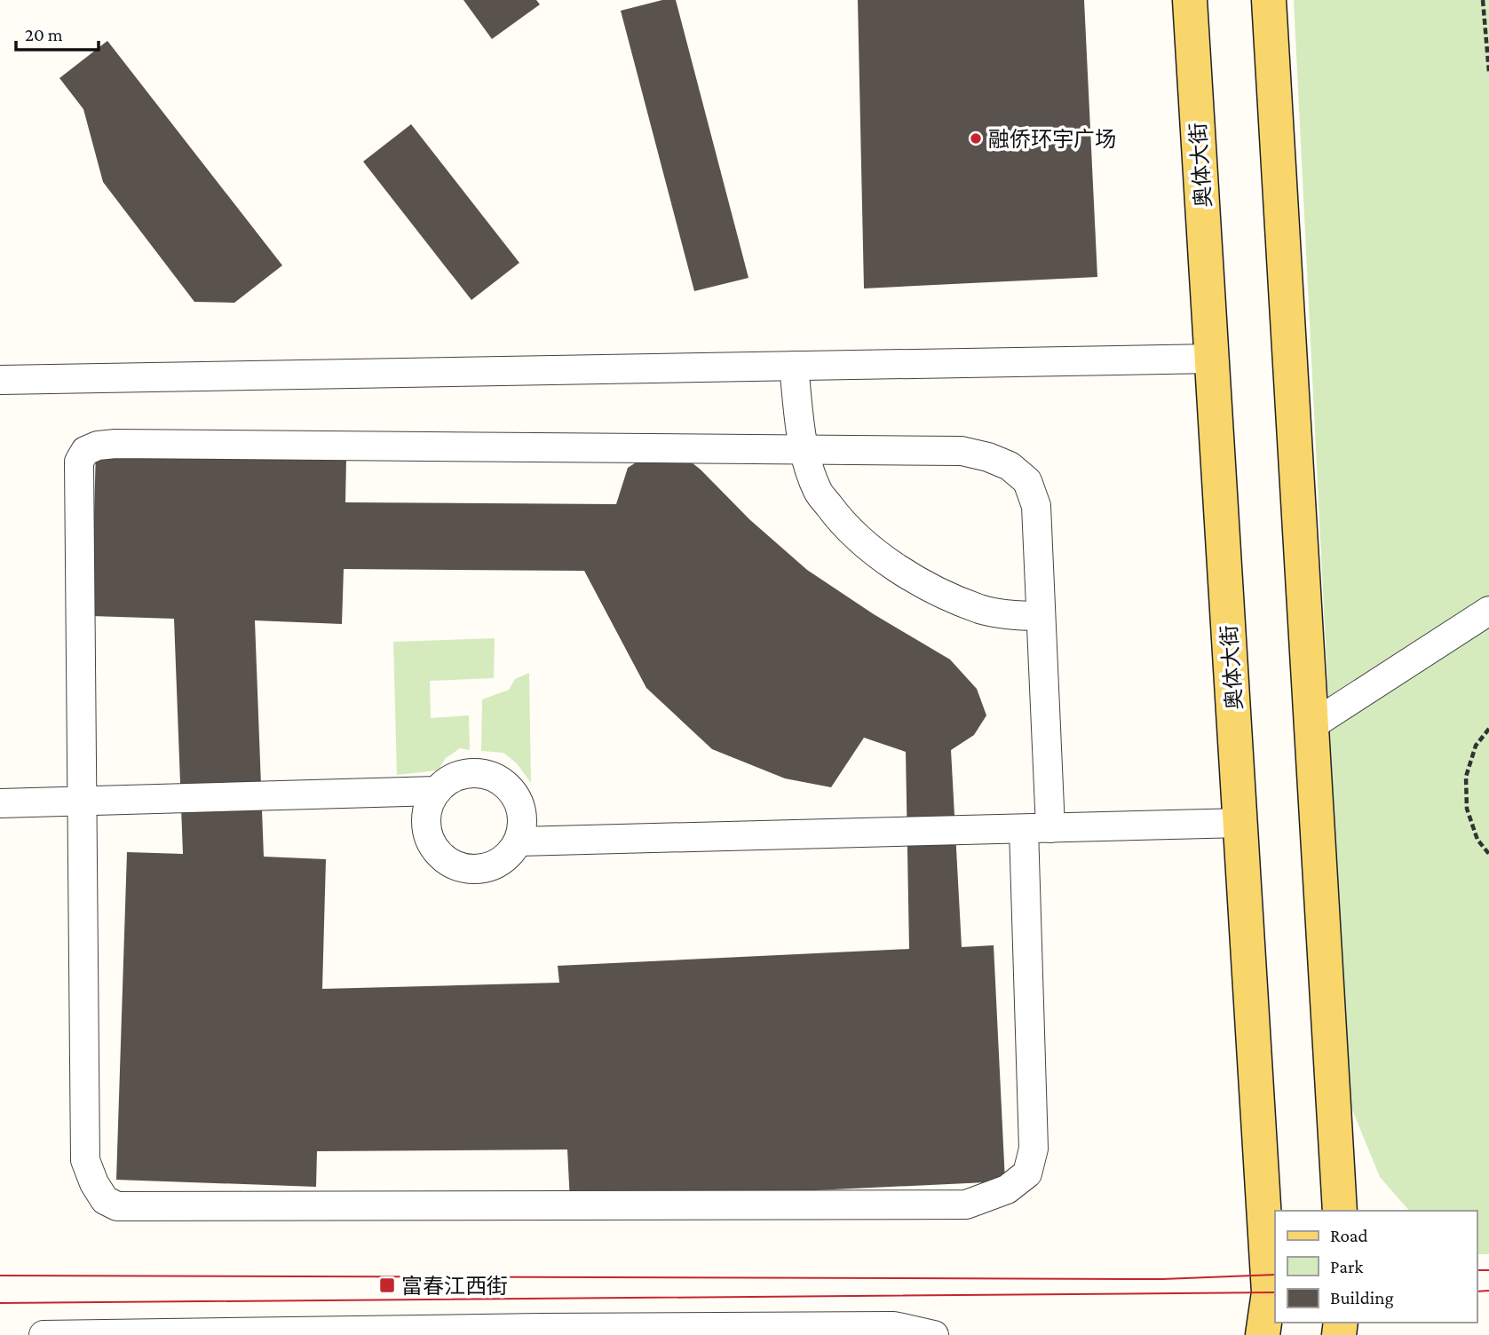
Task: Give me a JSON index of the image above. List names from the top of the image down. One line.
{"streets":{"main road":["奥体大街"]},"places":{"other":["融侨环宇广场"],"transit":["富春江西街"]},"legend":["Road","Park","Building"],"scale_bar":"20 m"}
